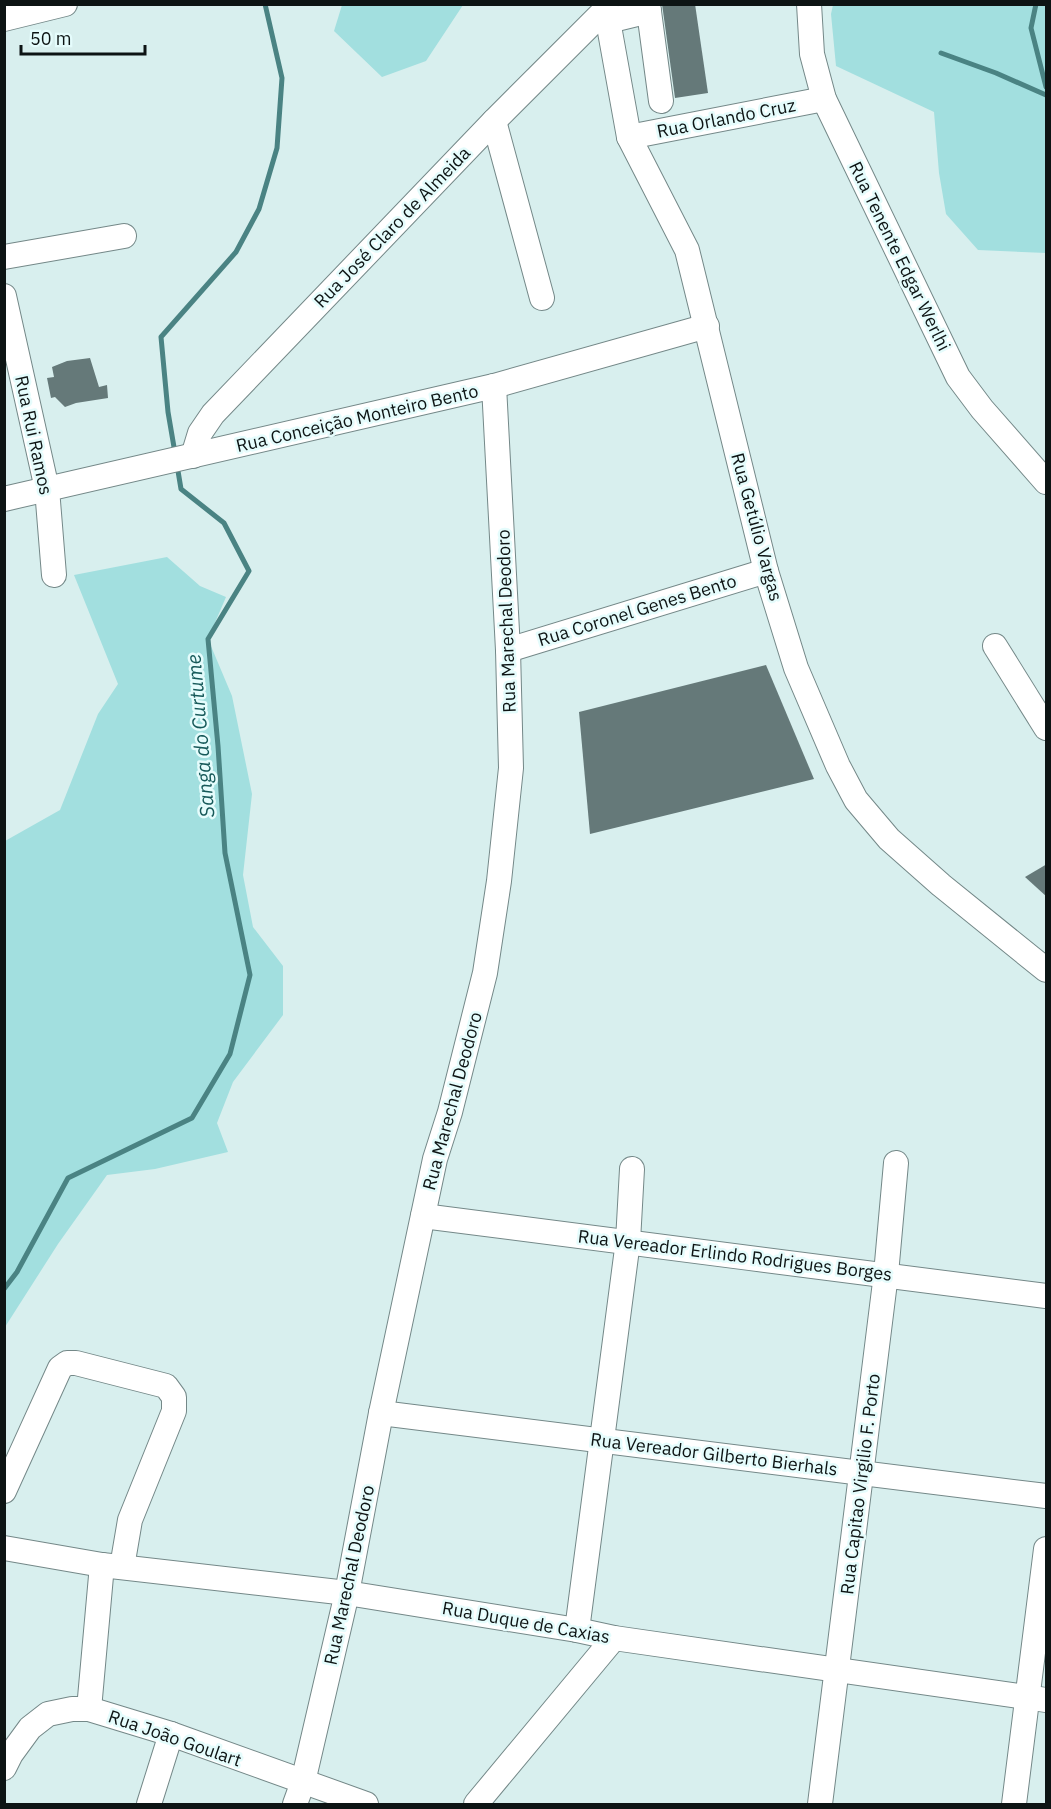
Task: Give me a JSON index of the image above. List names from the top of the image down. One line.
{"streets":{"street":["Rua Orlando Cruz","Rua José Claro de Almeida","Rua Tenente Edgar Werlhi","Rua Conceição Monteiro Bento","Rua Rui Ramos","Rua Getúlio Vargas","Rua Coronel Genes Bento","Rua Marechal Deodoro","Rua Vereador Erlindo Rodrigues Borges","Rua Vereador Gilberto Bierhals","Rua Capitao Virgilio F. Porto","Rua Duque de Caxias","Rua João Goulart"]},"crossings":[["Rua Orlando Cruz","Rua Tenente Edgar Werlhi"],["Rua Orlando Cruz","Rua Getúlio Vargas"],["Rua José Claro de Almeida","Rua Conceição Monteiro Bento"],["Rua José Claro de Almeida","Rua Getúlio Vargas"],["Rua Conceição Monteiro Bento","Rua Rui Ramos"],["Rua Conceição Monteiro Bento","Rua Getúlio Vargas"],["Rua Conceição Monteiro Bento","Rua Marechal Deodoro"],["Rua Getúlio Vargas","Rua Coronel Genes Bento"],["Rua Coronel Genes Bento","Rua Marechal Deodoro"],["Rua Marechal Deodoro","Rua Vereador Erlindo Rodrigues Borges"],["Rua Marechal Deodoro","Rua Vereador Gilberto Bierhals"],["Rua Marechal Deodoro","Rua Duque de Caxias"],["Rua Marechal Deodoro","Rua João Goulart"],["Rua Vereador Erlindo Rodrigues Borges","Rua Capitao Virgilio F. Porto"],["Rua Vereador Gilberto Bierhals","Rua Capitao Virgilio F. Porto"],["Rua Capitao Virgilio F. Porto","Rua Duque de Caxias"]],"water":["Sanga do Curtume"],"scale_bar":"50 m"}
